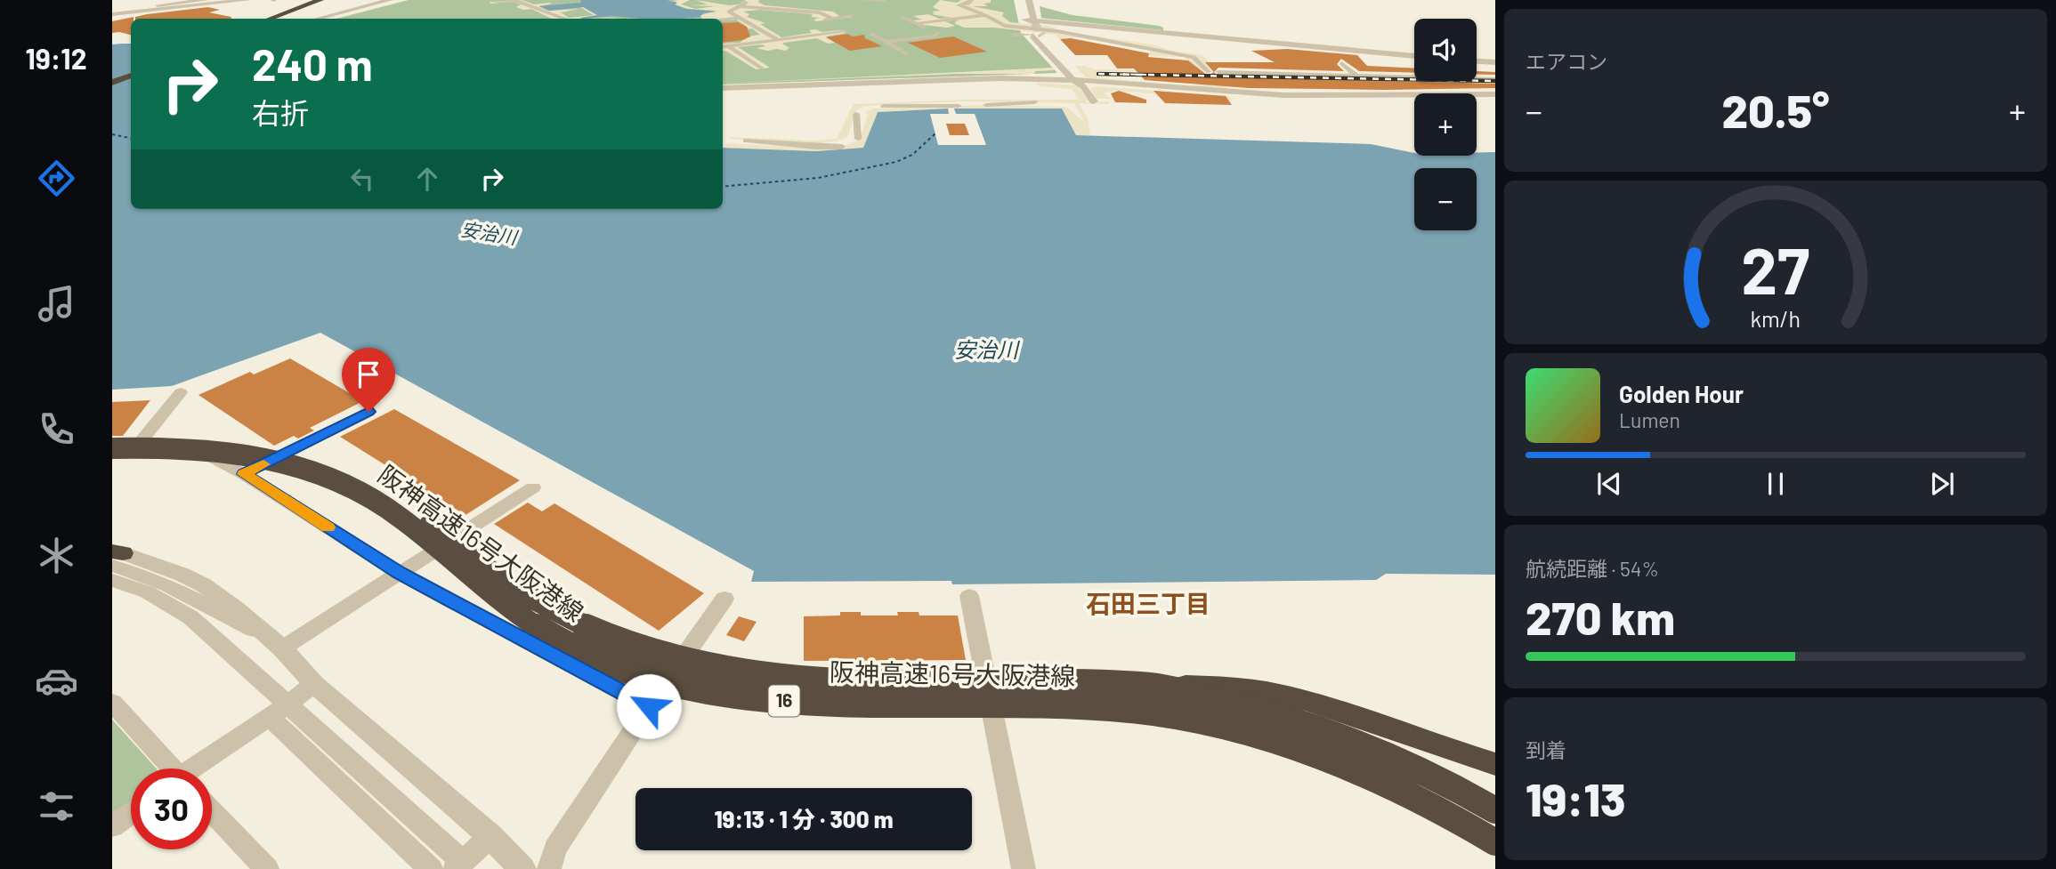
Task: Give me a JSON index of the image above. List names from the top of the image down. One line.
{"streets":{"highway":["阪神高速16号大阪港線","16"]},"districts":["石田三丁目"],"water":["安治川"],"page":{"tabs":"19:12","tile":["エアコン",["航続距離 · 54%","270 km"],["到着","19:13"]],"map_buttons":["+","−"],"turn":["240 m","右折"],"heat":["−","20.5°","+"],"song":["Golden Hour","Lumen"],"limit":"30","trip":"19:13 · 1 分 · 300 m","gauge":["27","km/h"]}}
